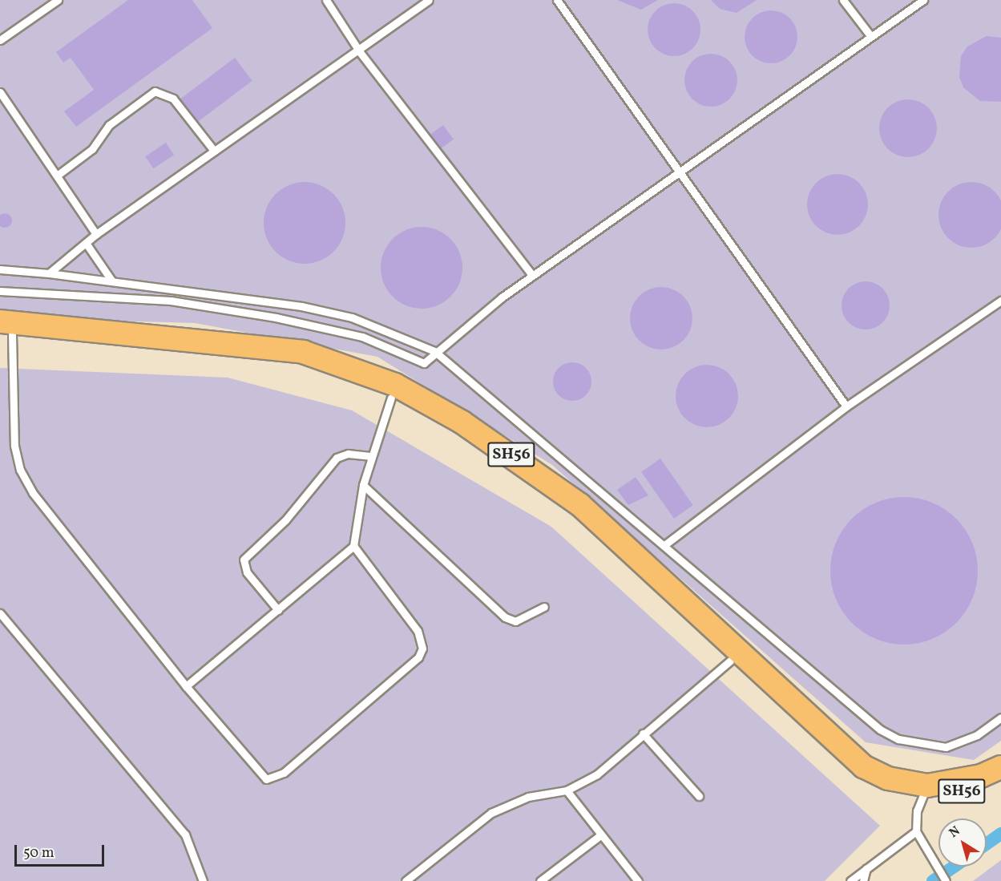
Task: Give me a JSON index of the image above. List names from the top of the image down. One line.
{"streets":{"main road":["SH56"]},"scale_bar":"50 m","north":"top left"}
